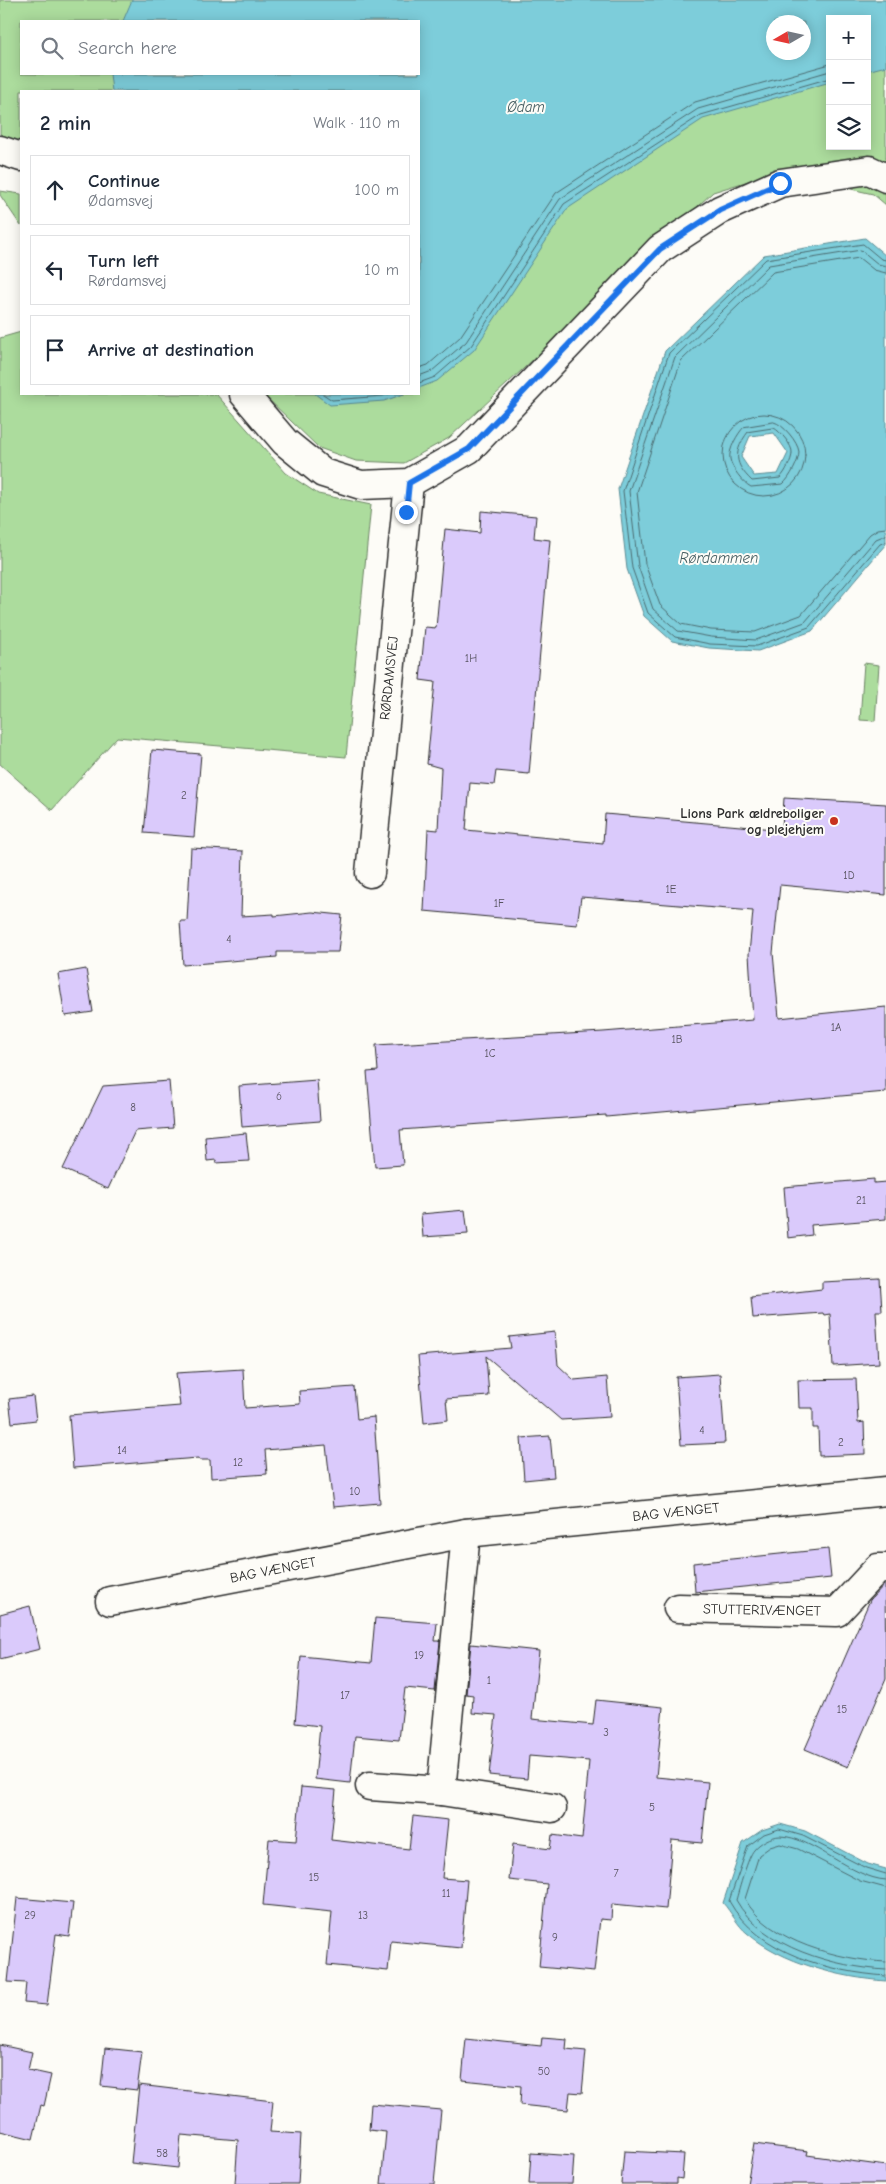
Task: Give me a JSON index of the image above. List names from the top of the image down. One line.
{"streets":{"street":["RØRDAMSVEJ","BAG VÆNGET","STUTTERIVÆNGET"]},"water":["Ødam","Rørdammen"],"places":["Lions Park ældreboliger og plejehjem"],"house_numbers":["1H","2","1D","1E","1F","4","1A","1B","1C","6","8","21","4","2","14","12","10","19","1","17","15","3","5","7","15","11","29","13","9","50","58"],"north":"left","page":{"map_buttons":["+","−"],"search":"Search here","heading":["2 min","Walk · 110 m"],"list":[["Continue","Ødamsvej","100 m"],["Turn left","Rørdamsvej","10 m"],"Arrive at destination"]}}
